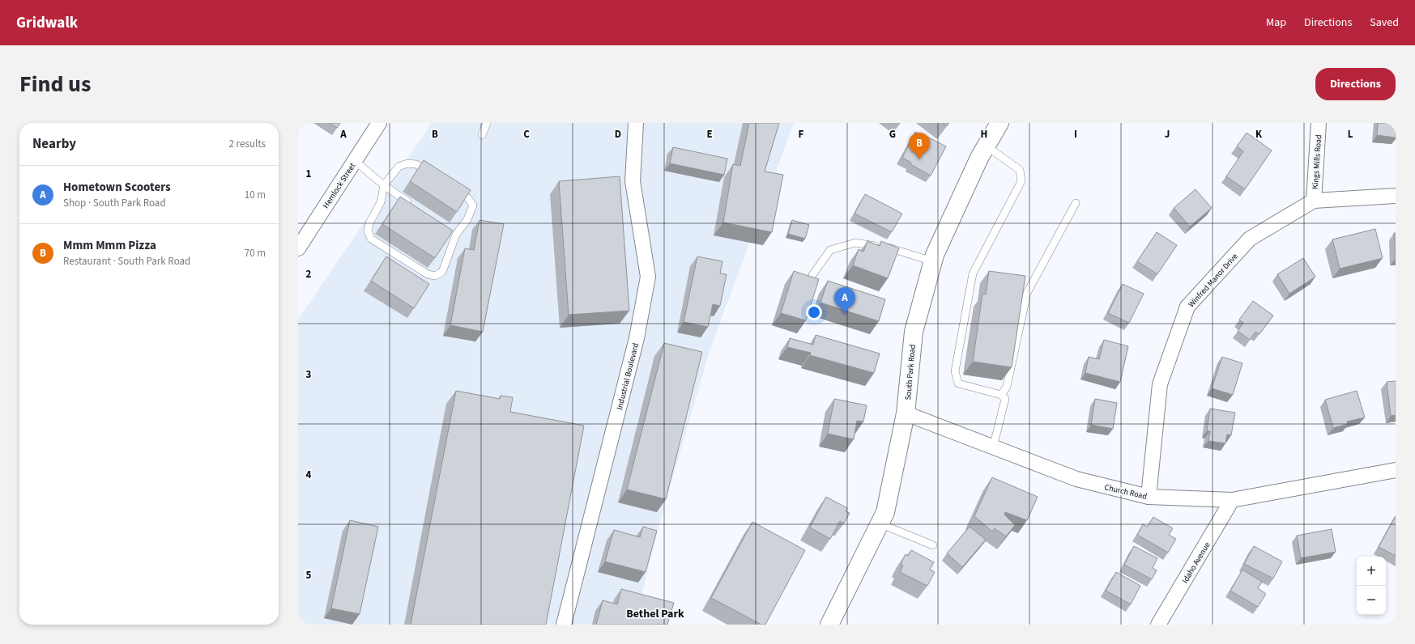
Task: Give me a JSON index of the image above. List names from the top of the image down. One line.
{"streets":{"main road":["South Park Road"],"street":["Kings Mills Road","Hemlock Street","Winfred Manor Drive","Industrial Boulevard","Church Road","Idaho Avenue"]},"crossings":[["Kings Mills Road","Winfred Manor Drive"],["Winfred Manor Drive","Church Road"],["South Park Road","Church Road"],["Church Road","Idaho Avenue"]],"districts":["Bethel Park"],"page":{"header":"Gridwalk","nav":["Map","Directions","Saved"],"title":"Find us","buttons":"Directions","heading":["Nearby","2 results"],"pins":["B","A"],"list":[{"mark":"A","name":"Hometown Scooters","note":"Shop · South Park Road","value":"10 m"},{"mark":"B","name":"Mmm Mmm Pizza","note":"Restaurant · South Park Road","value":"70 m"}],"map_buttons":["+","−"]},"grid":{"columns":["A","B","C","D","E","F","G","H","I","J","K","L"],"rows":["1","2","3","4","5"]}}
